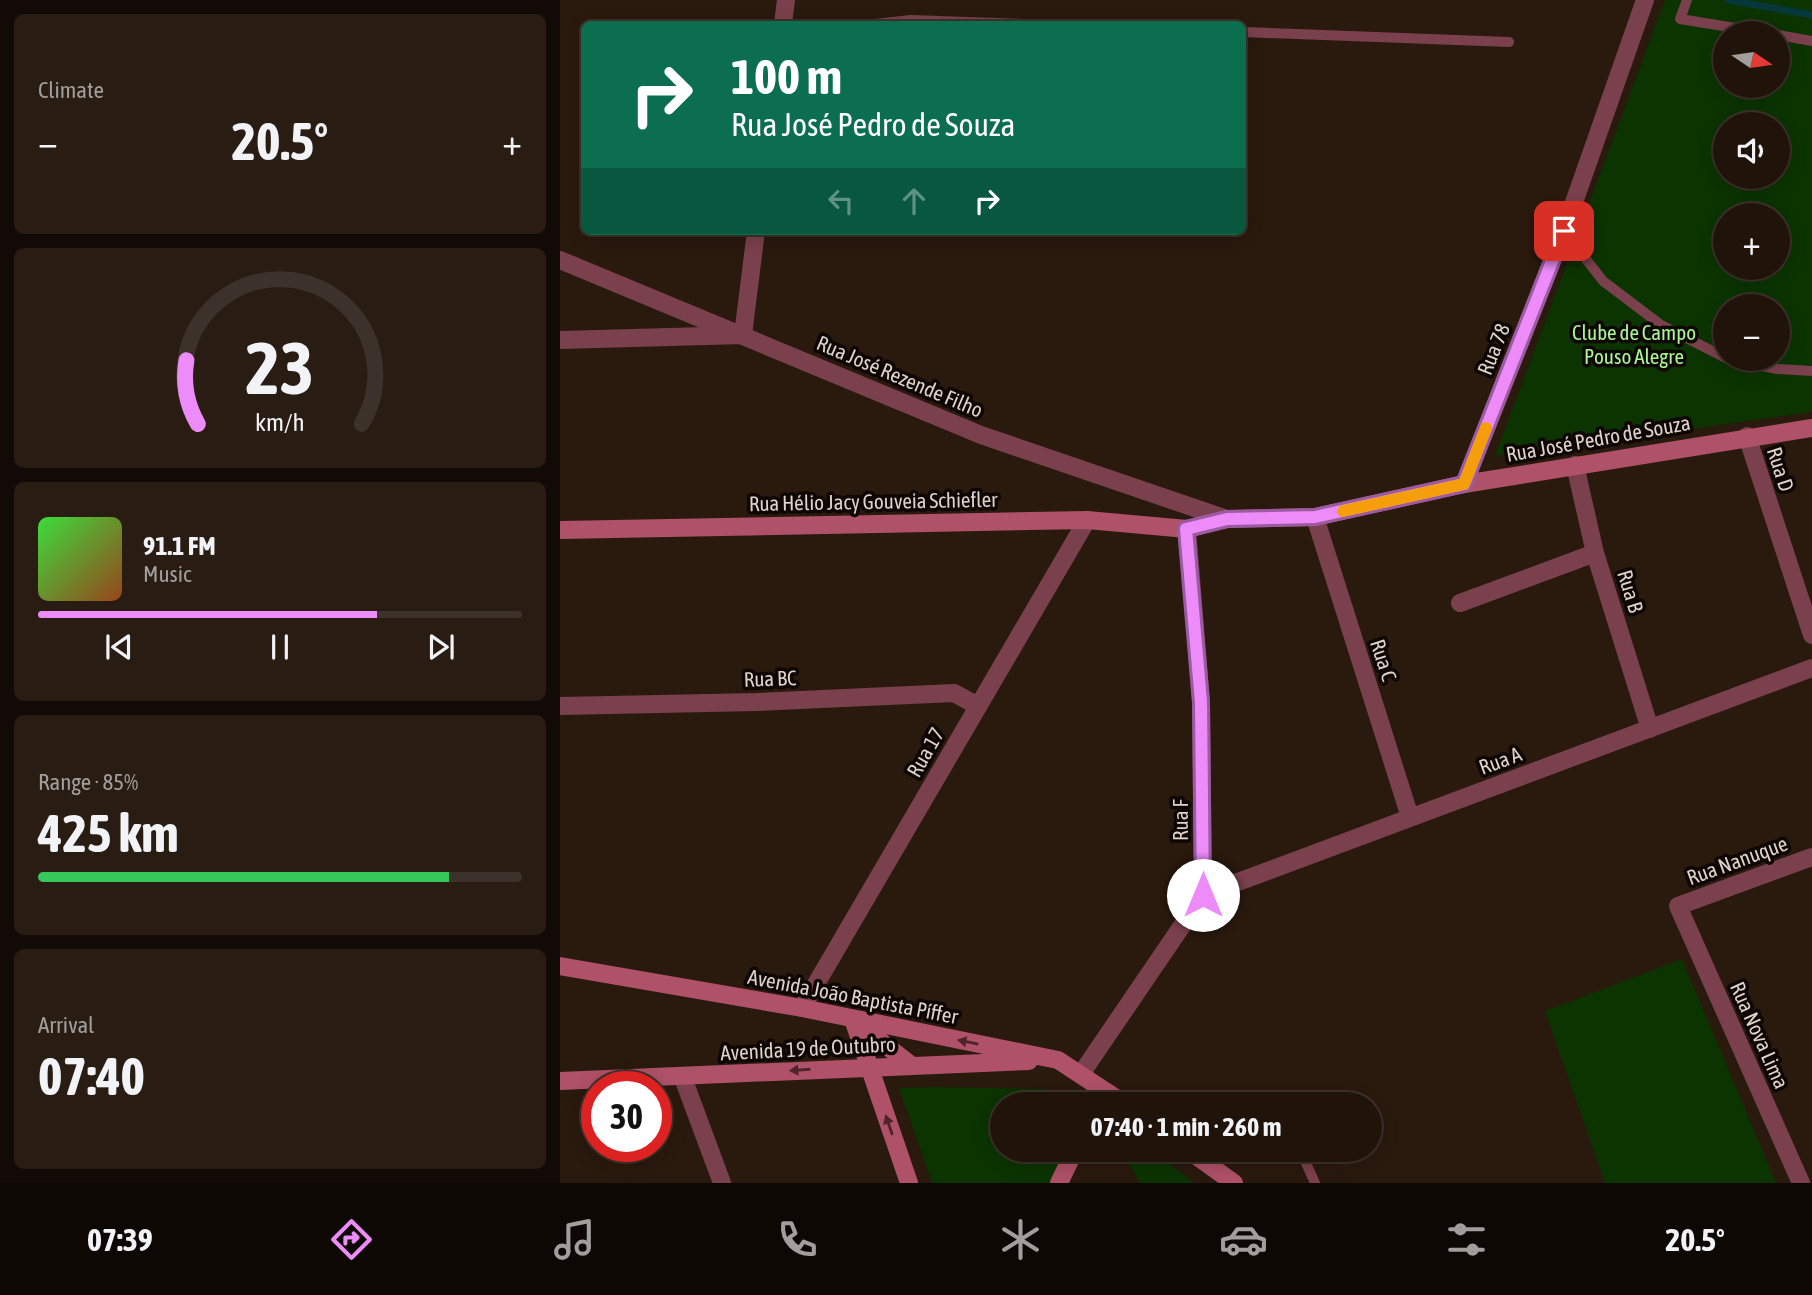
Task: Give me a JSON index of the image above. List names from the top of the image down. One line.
{"streets":{"street":["Rua 78","Rua José Rezende Filho","Rua José Pedro de Souza","Rua D","Rua Hélio Jacy Gouveia Schiefler","Rua B","Rua C","Rua BC","Rua 17","Rua A","Rua F","Rua Nanuque","Avenida João Baptista Píffer","Rua Nova Lima","Avenida 19 de Outubro"]},"crossings":[["Rua 78","Rua José Pedro de Souza"],["Rua José Rezende Filho","Rua José Pedro de Souza"],["Rua José Pedro de Souza","Rua D"],["Rua José Pedro de Souza","Rua Hélio Jacy Gouveia Schiefler"],["Rua José Pedro de Souza","Rua B"],["Rua José Pedro de Souza","Rua C"],["Rua José Pedro de Souza","Rua F"],["Rua Hélio Jacy Gouveia Schiefler","Rua 17"],["Rua Hélio Jacy Gouveia Schiefler","Rua F"],["Rua B","Rua A"],["Rua C","Rua A"],["Rua BC","Rua 17"],["Rua 17","Avenida João Baptista Píffer"],["Rua A","Rua F"],["Rua Nanuque","Rua Nova Lima"],["Avenida João Baptista Píffer","Avenida 19 de Outubro"]],"one_way":["Avenida João Baptista Píffer","Avenida 19 de Outubro"],"parks":["Clube de Campo Pouso Alegre"],"north":"right","page":{"tile":["Climate",["Range · 85%","425 km"],["Arrival","07:40"]],"map_buttons":["+","−"],"turn":["100 m","Rua José Pedro de Souza"],"heat":["−","20.5°","+"],"song":["91.1 FM","Music"],"limit":"30","trip":"07:40 · 1 min · 260 m","tabs":["07:39","20.5°"],"gauge":["23","km/h"]}}
